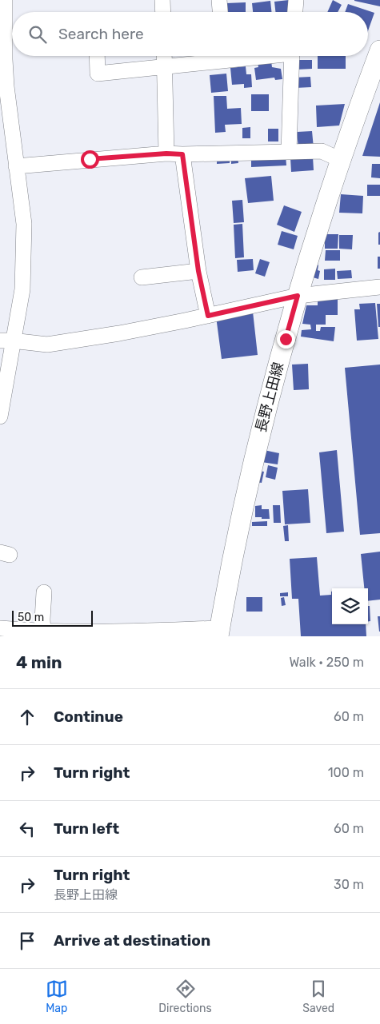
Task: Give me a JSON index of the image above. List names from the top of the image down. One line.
{"streets":{"main road":["長野上田線"]},"scale_bar":"50 m","page":{"search":"Search here","scale":"50 m","heading":["4 min","Walk · 250 m"],"list":[["Continue","60 m"],["Turn right","100 m"],["Turn left","60 m"],["Turn right","長野上田線","30 m"],"Arrive at destination"],"nav":["Map","Directions","Saved"]}}
